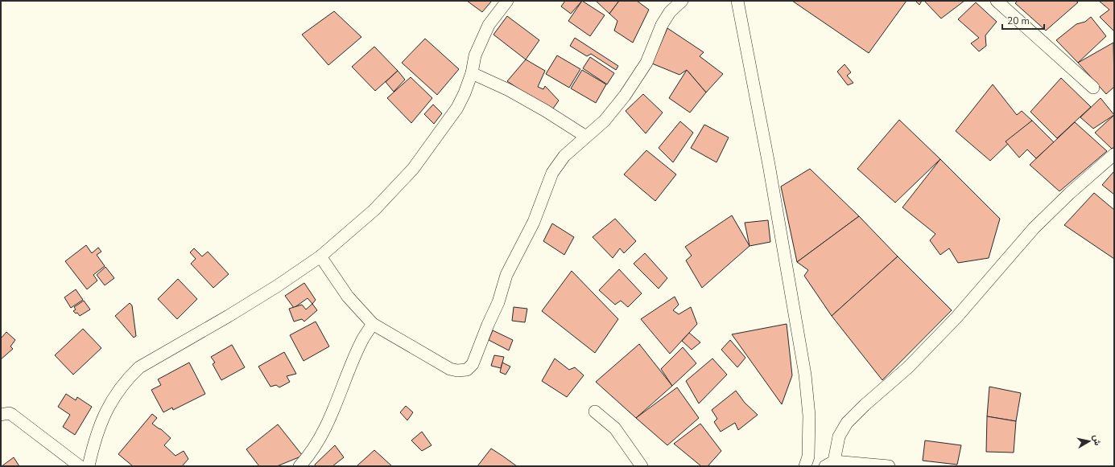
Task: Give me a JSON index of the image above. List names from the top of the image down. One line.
{"scale_bar":"20 m","north":"right"}
